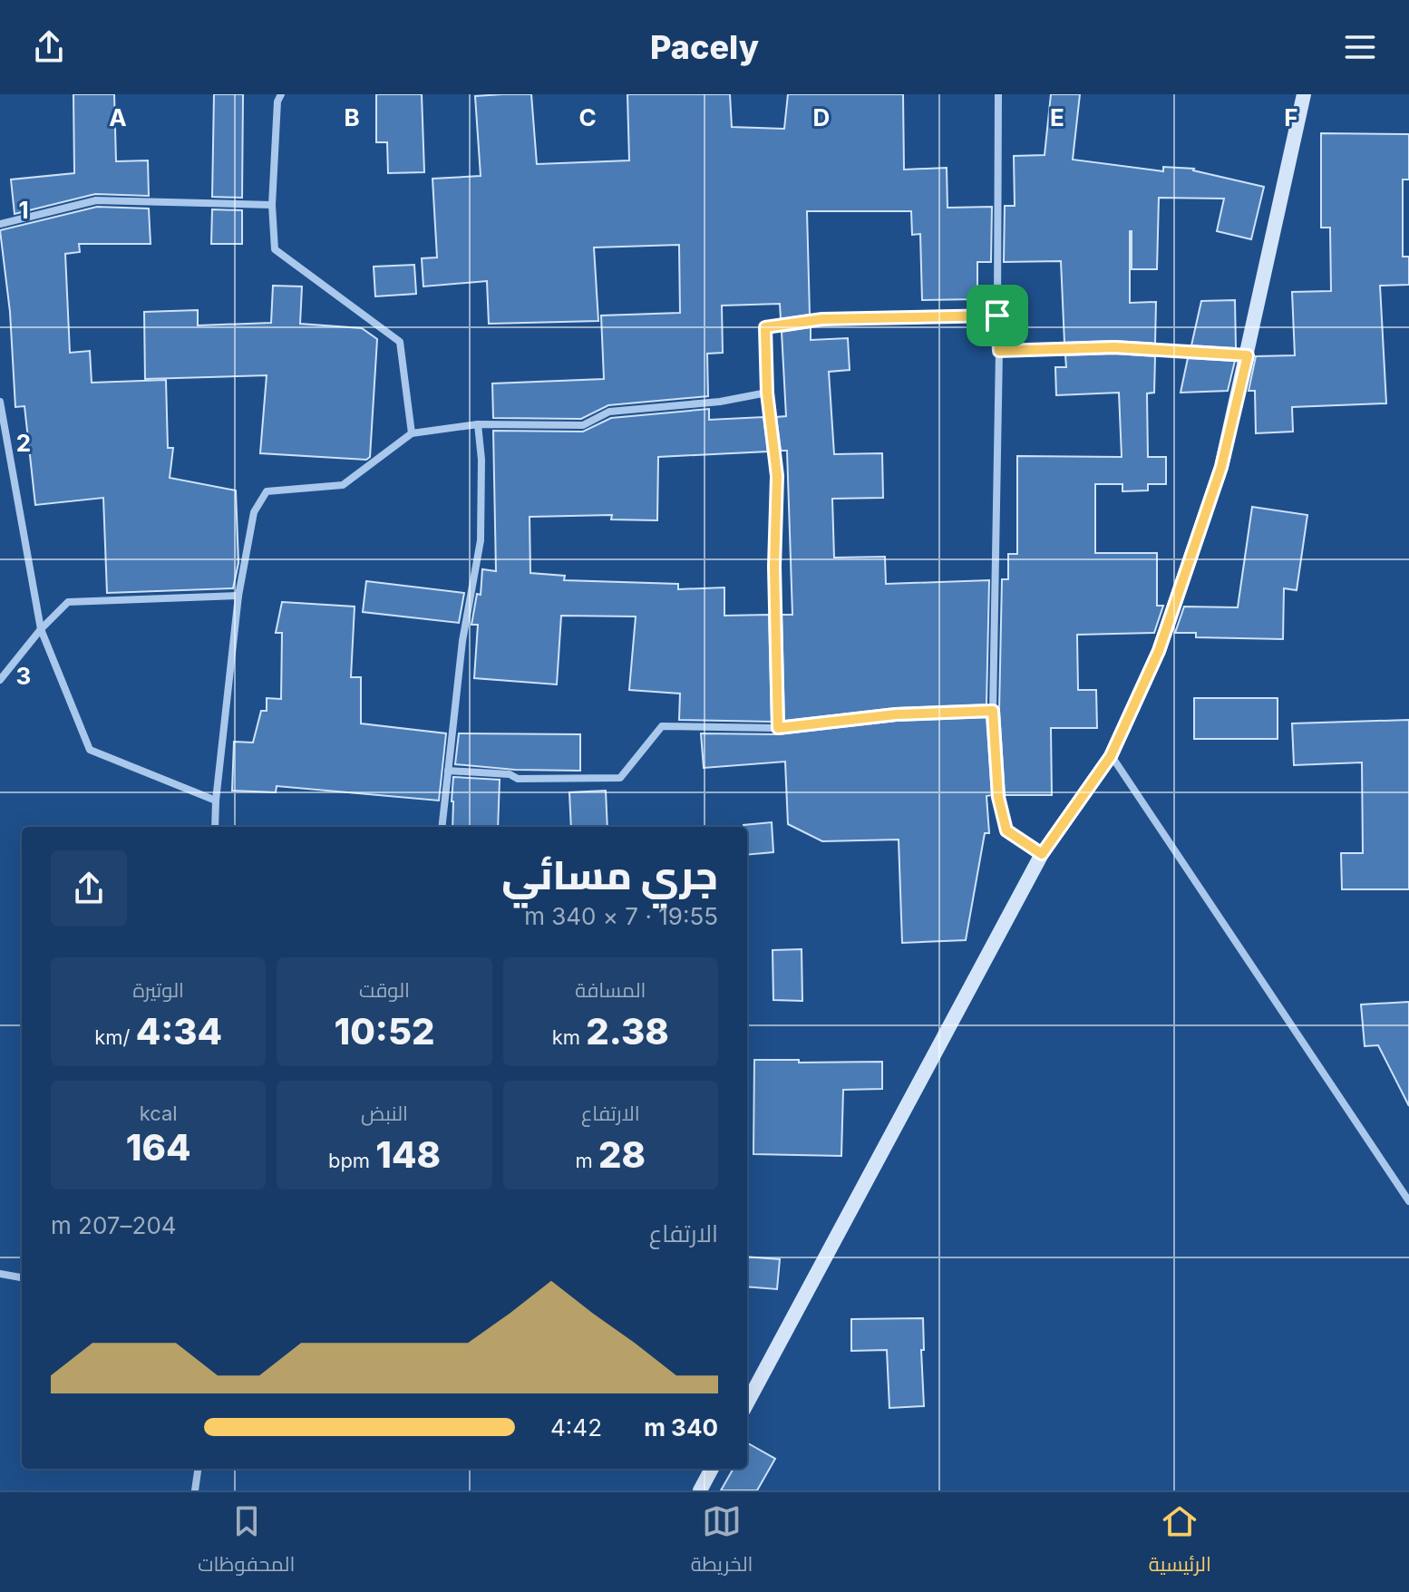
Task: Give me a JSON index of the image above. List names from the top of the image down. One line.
{"page":{"header":"Pacely","heading":["جري مسائي","19:55 · 7 × 340 m"],"stats":[["المسافة","2.38 km"],["الوقت","10:52"],["الوتيرة","4:34 /km"],["الارتفاع","28 m"],["النبض","148 bpm"],["kcal","164"]],"chart":["الارتفاع","204–207 m"],"list":[{"name":"340 m","note":"4:42"}],"tabs":["الرئيسية","الخريطة","المحفوظات"]},"grid":{"columns":["A","B","C","D","E","F"],"rows":["1","2","3"]}}
